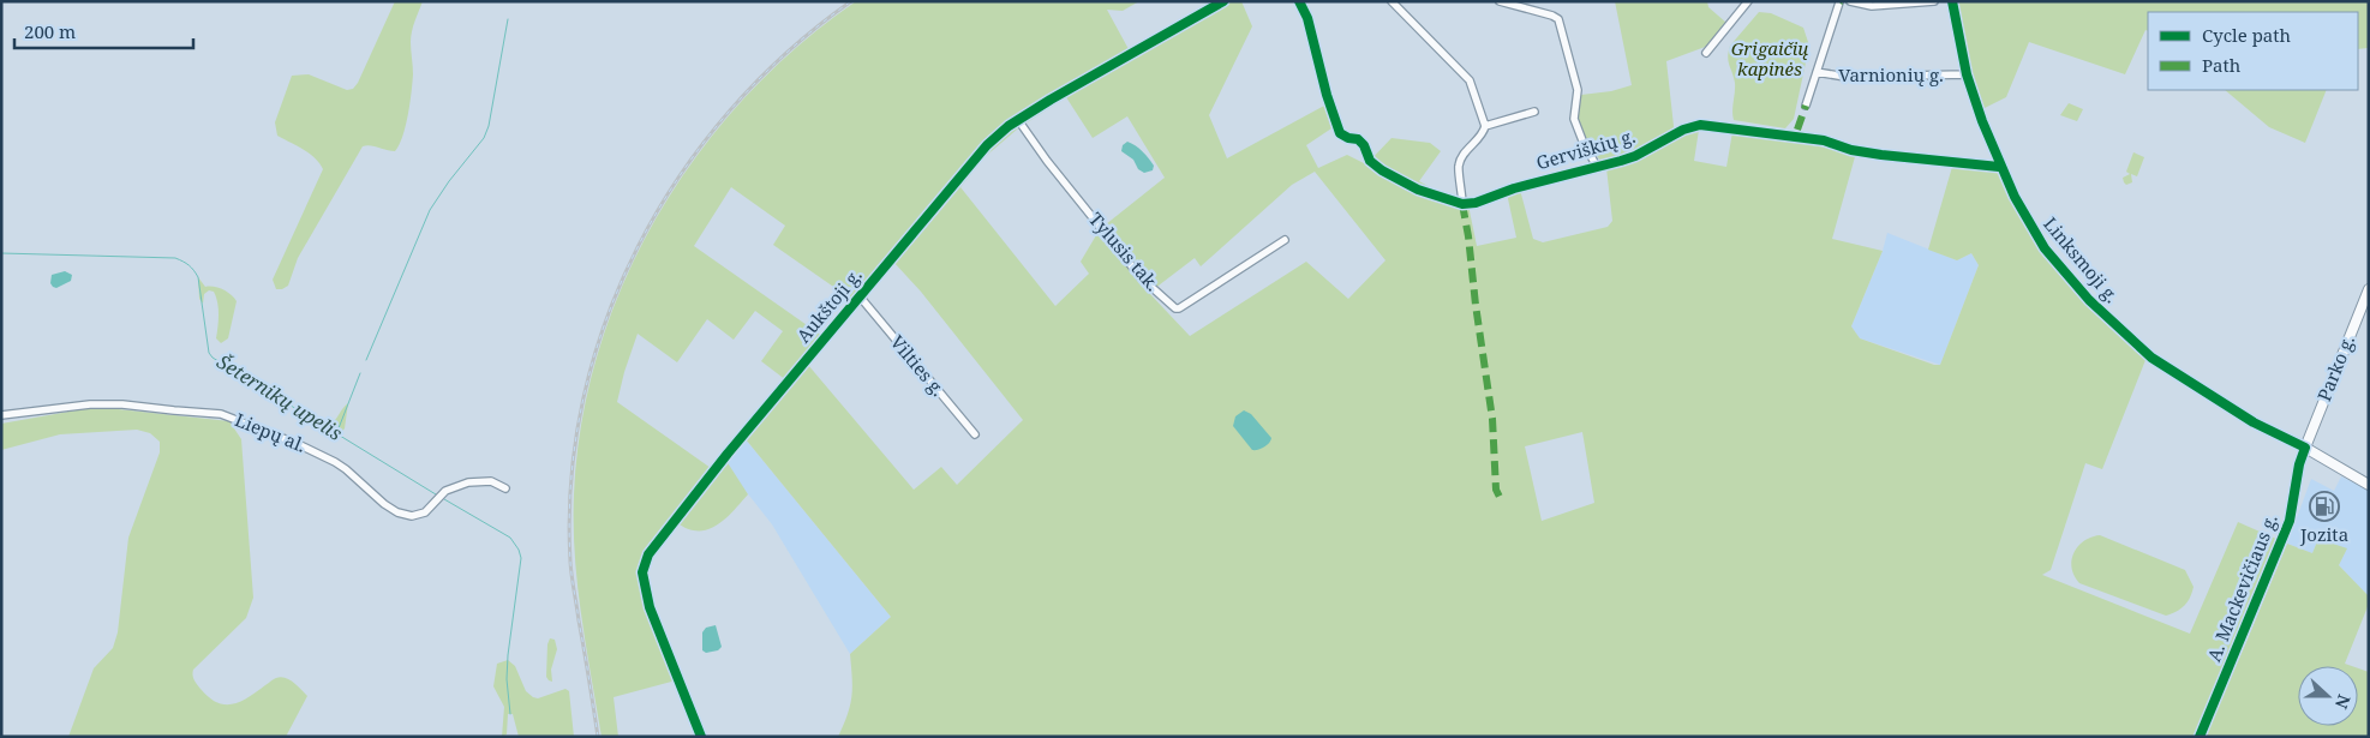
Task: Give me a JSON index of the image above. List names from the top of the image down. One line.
{"streets":{"main road":["Linksmoji g.","Parko g."],"street":["Varnionių g.","Gerviškių g.","Tylusis tak.","Aukštoji g.","Vilties g.","Liepų al.","A. Mackevičiaus g."]},"crossings":[["Varnionių g.","Linksmoji g."],["Gerviškių g.","Linksmoji g."],["Tylusis tak.","Aukštoji g."],["Linksmoji g.","Parko g."],["Linksmoji g.","A. Mackevičiaus g."],["Aukštoji g.","Vilties g."],["Parko g.","A. Mackevičiaus g."]],"water":["Šeternikų upelis"],"parks":["Grigaičių kapinės"],"places":{"fuel station":["Jozita"]},"legend":["Cycle path","Path"],"scale_bar":"200 m","north":"right"}
